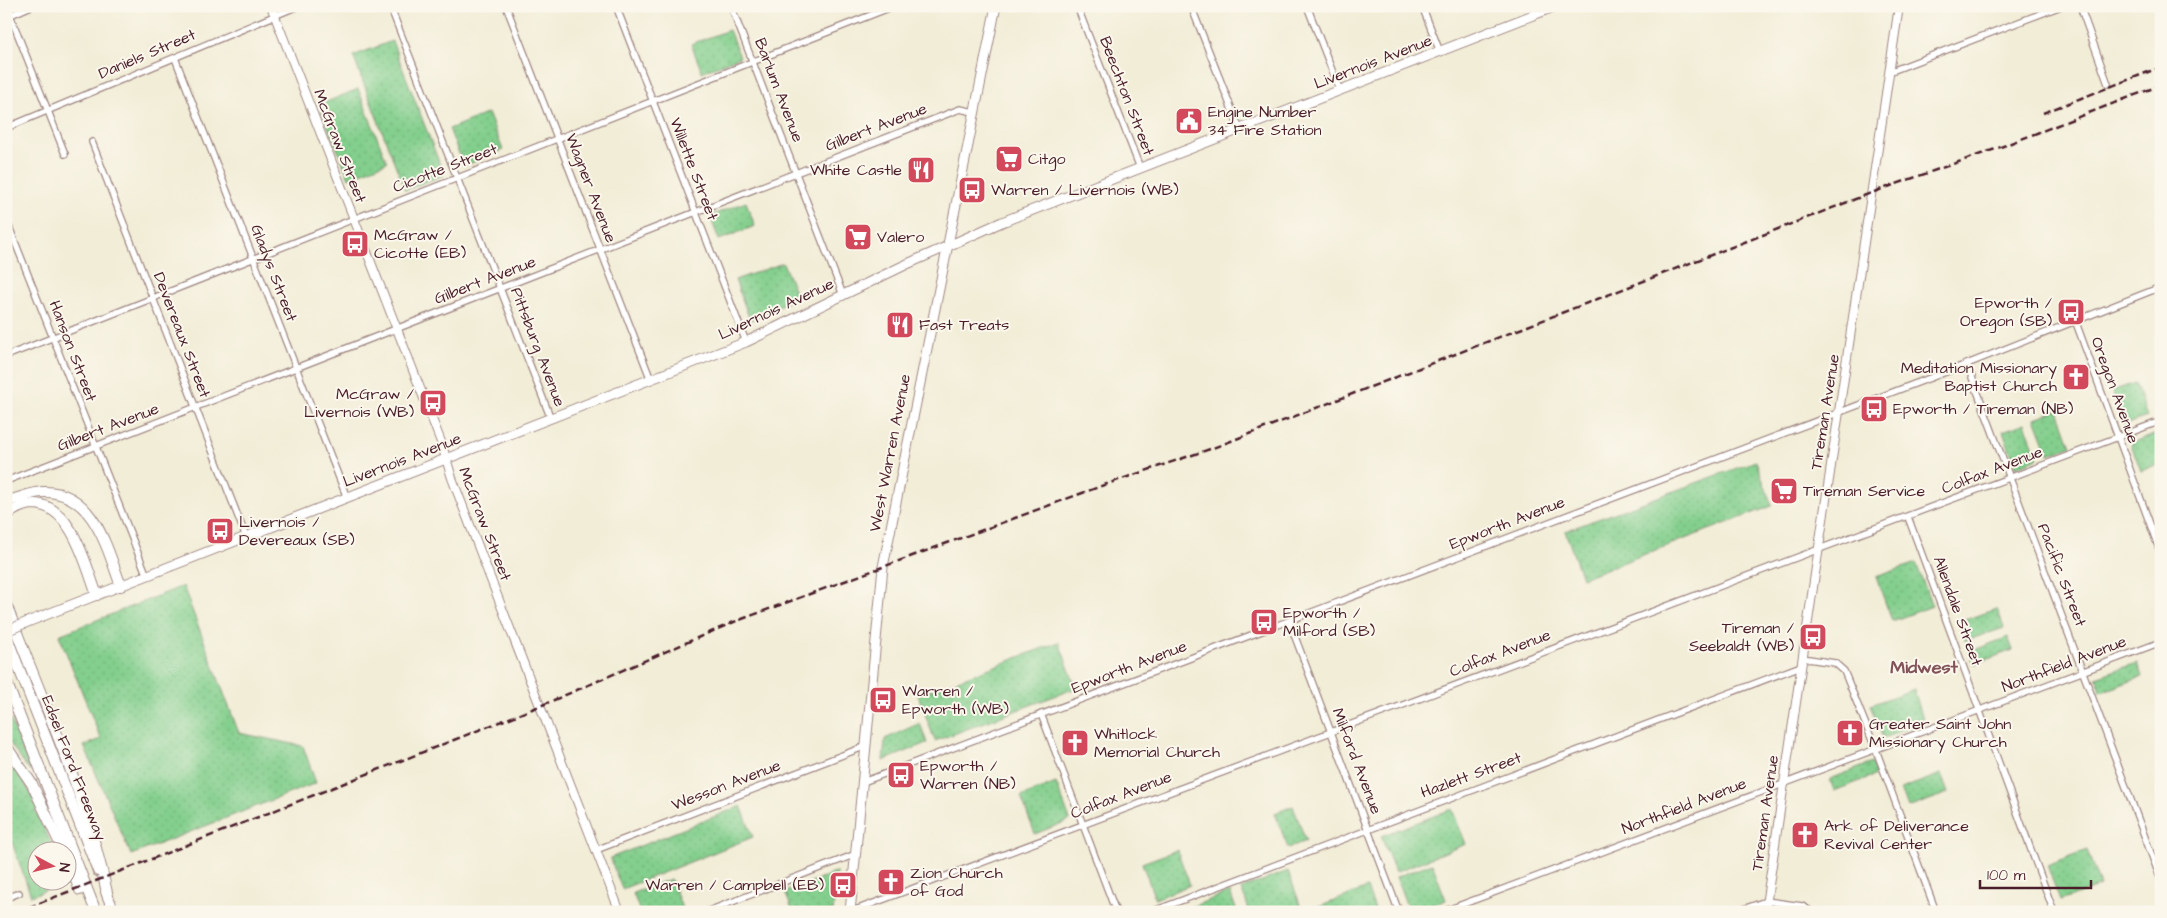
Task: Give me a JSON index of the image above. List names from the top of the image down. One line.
{"streets":{"highway":["Edsel Ford Freeway"],"main road":["Livernois Avenue","West Warren Avenue"],"street":["Daniels Street","Barlum Avenue","Beechton Street","Gilbert Avenue","McGraw Street","Cicotte Street","Willette Street","Wagner Avenue","Gladys Street","Devereaux Street","Pittsburg Avenue","Hanson Street","Oregon Avenue","Tireman Avenue","Colfax Avenue","Epworth Avenue","Pacific Street","Allendale Street","Northfield Avenue","Milford Avenue","Hazlett Street","Wesson Avenue"]},"crossings":[["Daniels Street","McGraw Street"],["Daniels Street","Gladys Street"],["Livernois Avenue","Barlum Avenue"],["Livernois Avenue","Beechton Street"],["Livernois Avenue","McGraw Street"],["Livernois Avenue","Willette Street"],["Livernois Avenue","Wagner Avenue"],["Livernois Avenue","Gladys Street"],["Livernois Avenue","Devereaux Street"],["Livernois Avenue","Pittsburg Avenue"],["Livernois Avenue","Hanson Street"],["Livernois Avenue","West Warren Avenue"],["Barlum Avenue","Gilbert Avenue"],["Barlum Avenue","Cicotte Street"],["Gilbert Avenue","McGraw Street"],["Gilbert Avenue","Willette Street"],["Gilbert Avenue","Wagner Avenue"],["Gilbert Avenue","Gladys Street"],["Gilbert Avenue","Devereaux Street"],["Gilbert Avenue","Pittsburg Avenue"],["Gilbert Avenue","Hanson Street"],["Gilbert Avenue","West Warren Avenue"],["McGraw Street","Cicotte Street"],["McGraw Street","Wesson Avenue"],["Cicotte Street","Willette Street"],["Cicotte Street","Wagner Avenue"],["Cicotte Street","Gladys Street"],["Cicotte Street","Devereaux Street"],["Cicotte Street","Pittsburg Avenue"],["Cicotte Street","Hanson Street"],["Oregon Avenue","Colfax Avenue"],["Oregon Avenue","Epworth Avenue"],["Tireman Avenue","Colfax Avenue"],["Tireman Avenue","Epworth Avenue"],["Tireman Avenue","Northfield Avenue"],["Tireman Avenue","Hazlett Street"],["West Warren Avenue","Colfax Avenue"],["West Warren Avenue","Epworth Avenue"],["West Warren Avenue","Wesson Avenue"],["Colfax Avenue","Pacific Street"],["Colfax Avenue","Allendale Street"],["Colfax Avenue","Milford Avenue"],["Epworth Avenue","Pacific Street"],["Epworth Avenue","Milford Avenue"],["Pacific Street","Northfield Avenue"],["Allendale Street","Northfield Avenue"],["Milford Avenue","Hazlett Street"]],"districts":["Midwest"],"places":{"public building":["Engine Number 34 Fire Station"],"supermarket":["Citgo","Valero","Tireman Service"],"restaurant":["White Castle","Fast Treats"],"bus stop":["Warren / Livernois (WB)","McGraw / Cicotte (EB)","Epworth / Oregon (SB)","McGraw / Livernois (WB)","Epworth / Tireman (NB)","Livernois / Devereaux (SB)","Epworth / Milford (SB)","Tireman / Seebaldt (WB)","Warren / Epworth (WB)","Epworth / Warren (NB)","Warren / Campbell (EB)"],"church":["Meditation Missionary Baptist Church","Greater Saint John Missionary Church","Whitlock Memorial Church","Ark of Deliverance Revival Center","Zion Church of God"]},"scale_bar":"100 m","north":"right"}
